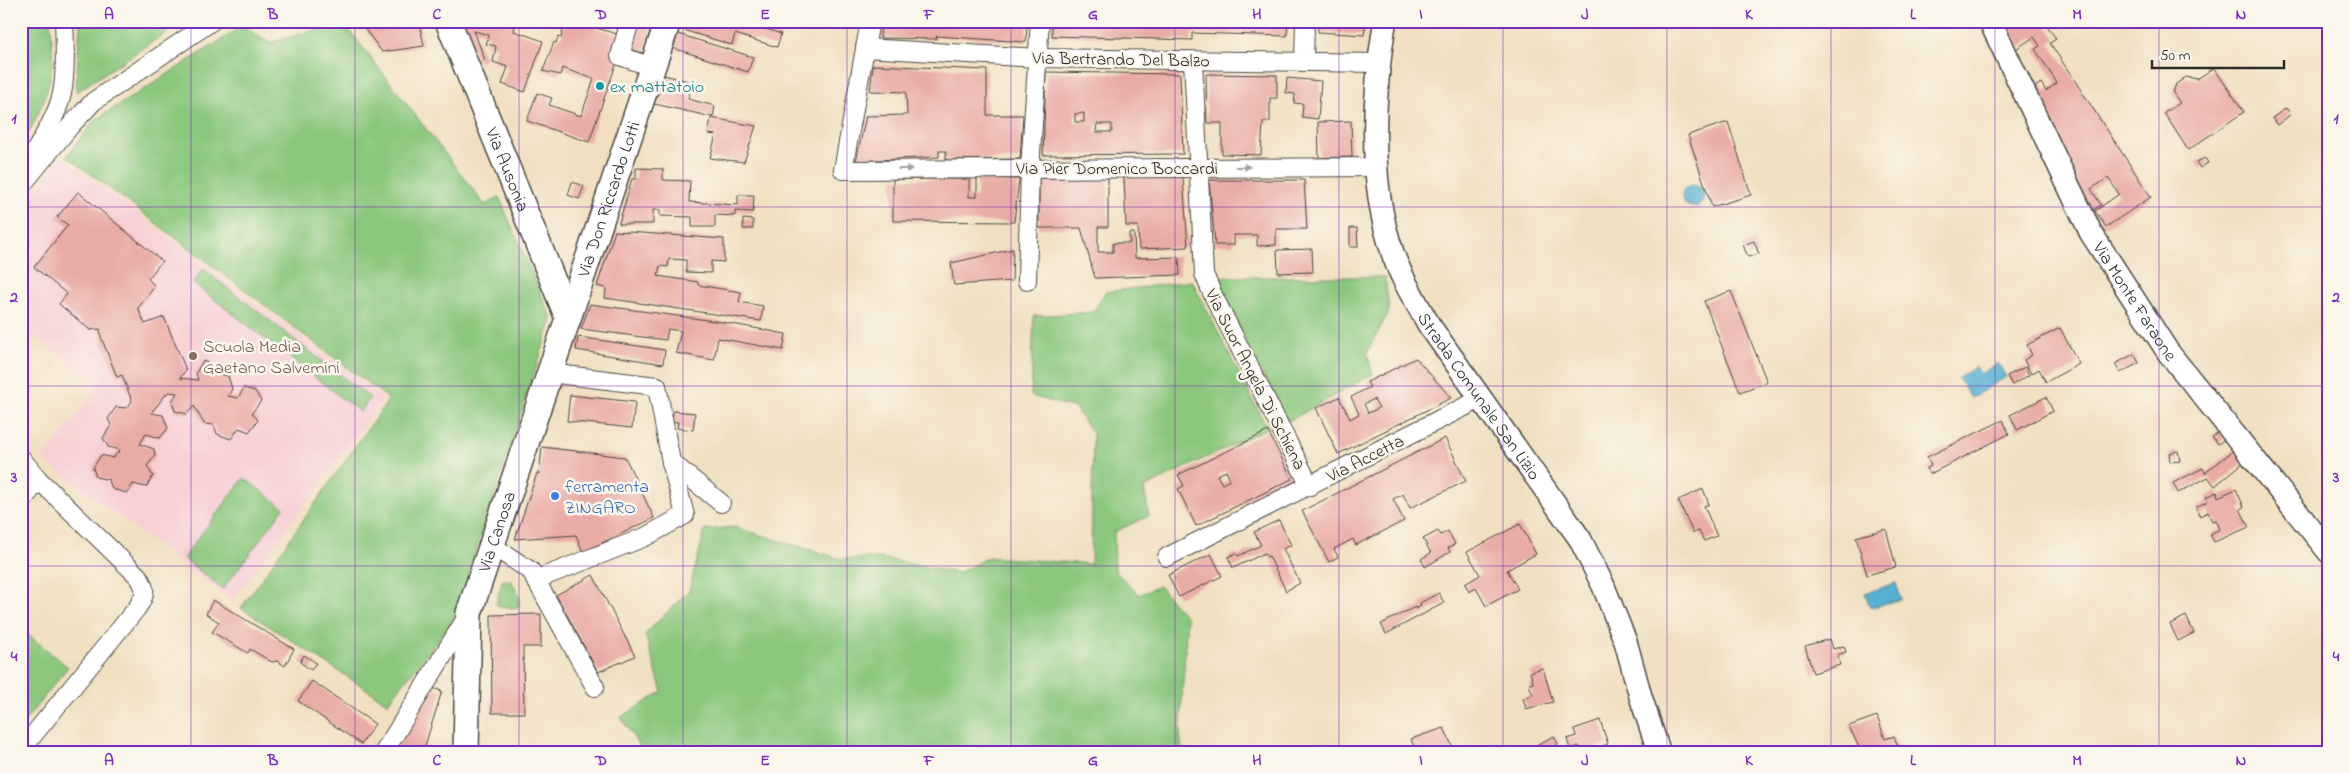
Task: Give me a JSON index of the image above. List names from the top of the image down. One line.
{"streets":{"main road":["Via Ausonia","Via Don Riccardo Lotti","Via Canosa"],"street":["Via Bertrando Del Balzo","Via Pier Domenico Boccardi","Via Monte Faraone","Via Suor Angela Di Schiena","Strada Comunale San Lizio","Via Accetta"]},"crossings":[["Via Bertrando Del Balzo","Via Pier Domenico Boccardi"],["Via Bertrando Del Balzo","Via Suor Angela Di Schiena"],["Via Bertrando Del Balzo","Strada Comunale San Lizio"],["Via Pier Domenico Boccardi","Via Suor Angela Di Schiena"],["Via Pier Domenico Boccardi","Strada Comunale San Lizio"],["Via Ausonia","Via Don Riccardo Lotti"],["Via Ausonia","Via Canosa"],["Via Don Riccardo Lotti","Via Canosa"],["Via Suor Angela Di Schiena","Via Accetta"],["Strada Comunale San Lizio","Via Accetta"]],"places":["ex mattatoio","Scuola Media Gaetano Salvemini","ferramenta ZINGARO"],"scale_bar":"50 m","grid":{"columns":["A","B","C","D","E","F","G","H","I","J","K","L","M","N"],"rows":["1","2","3","4"]}}
